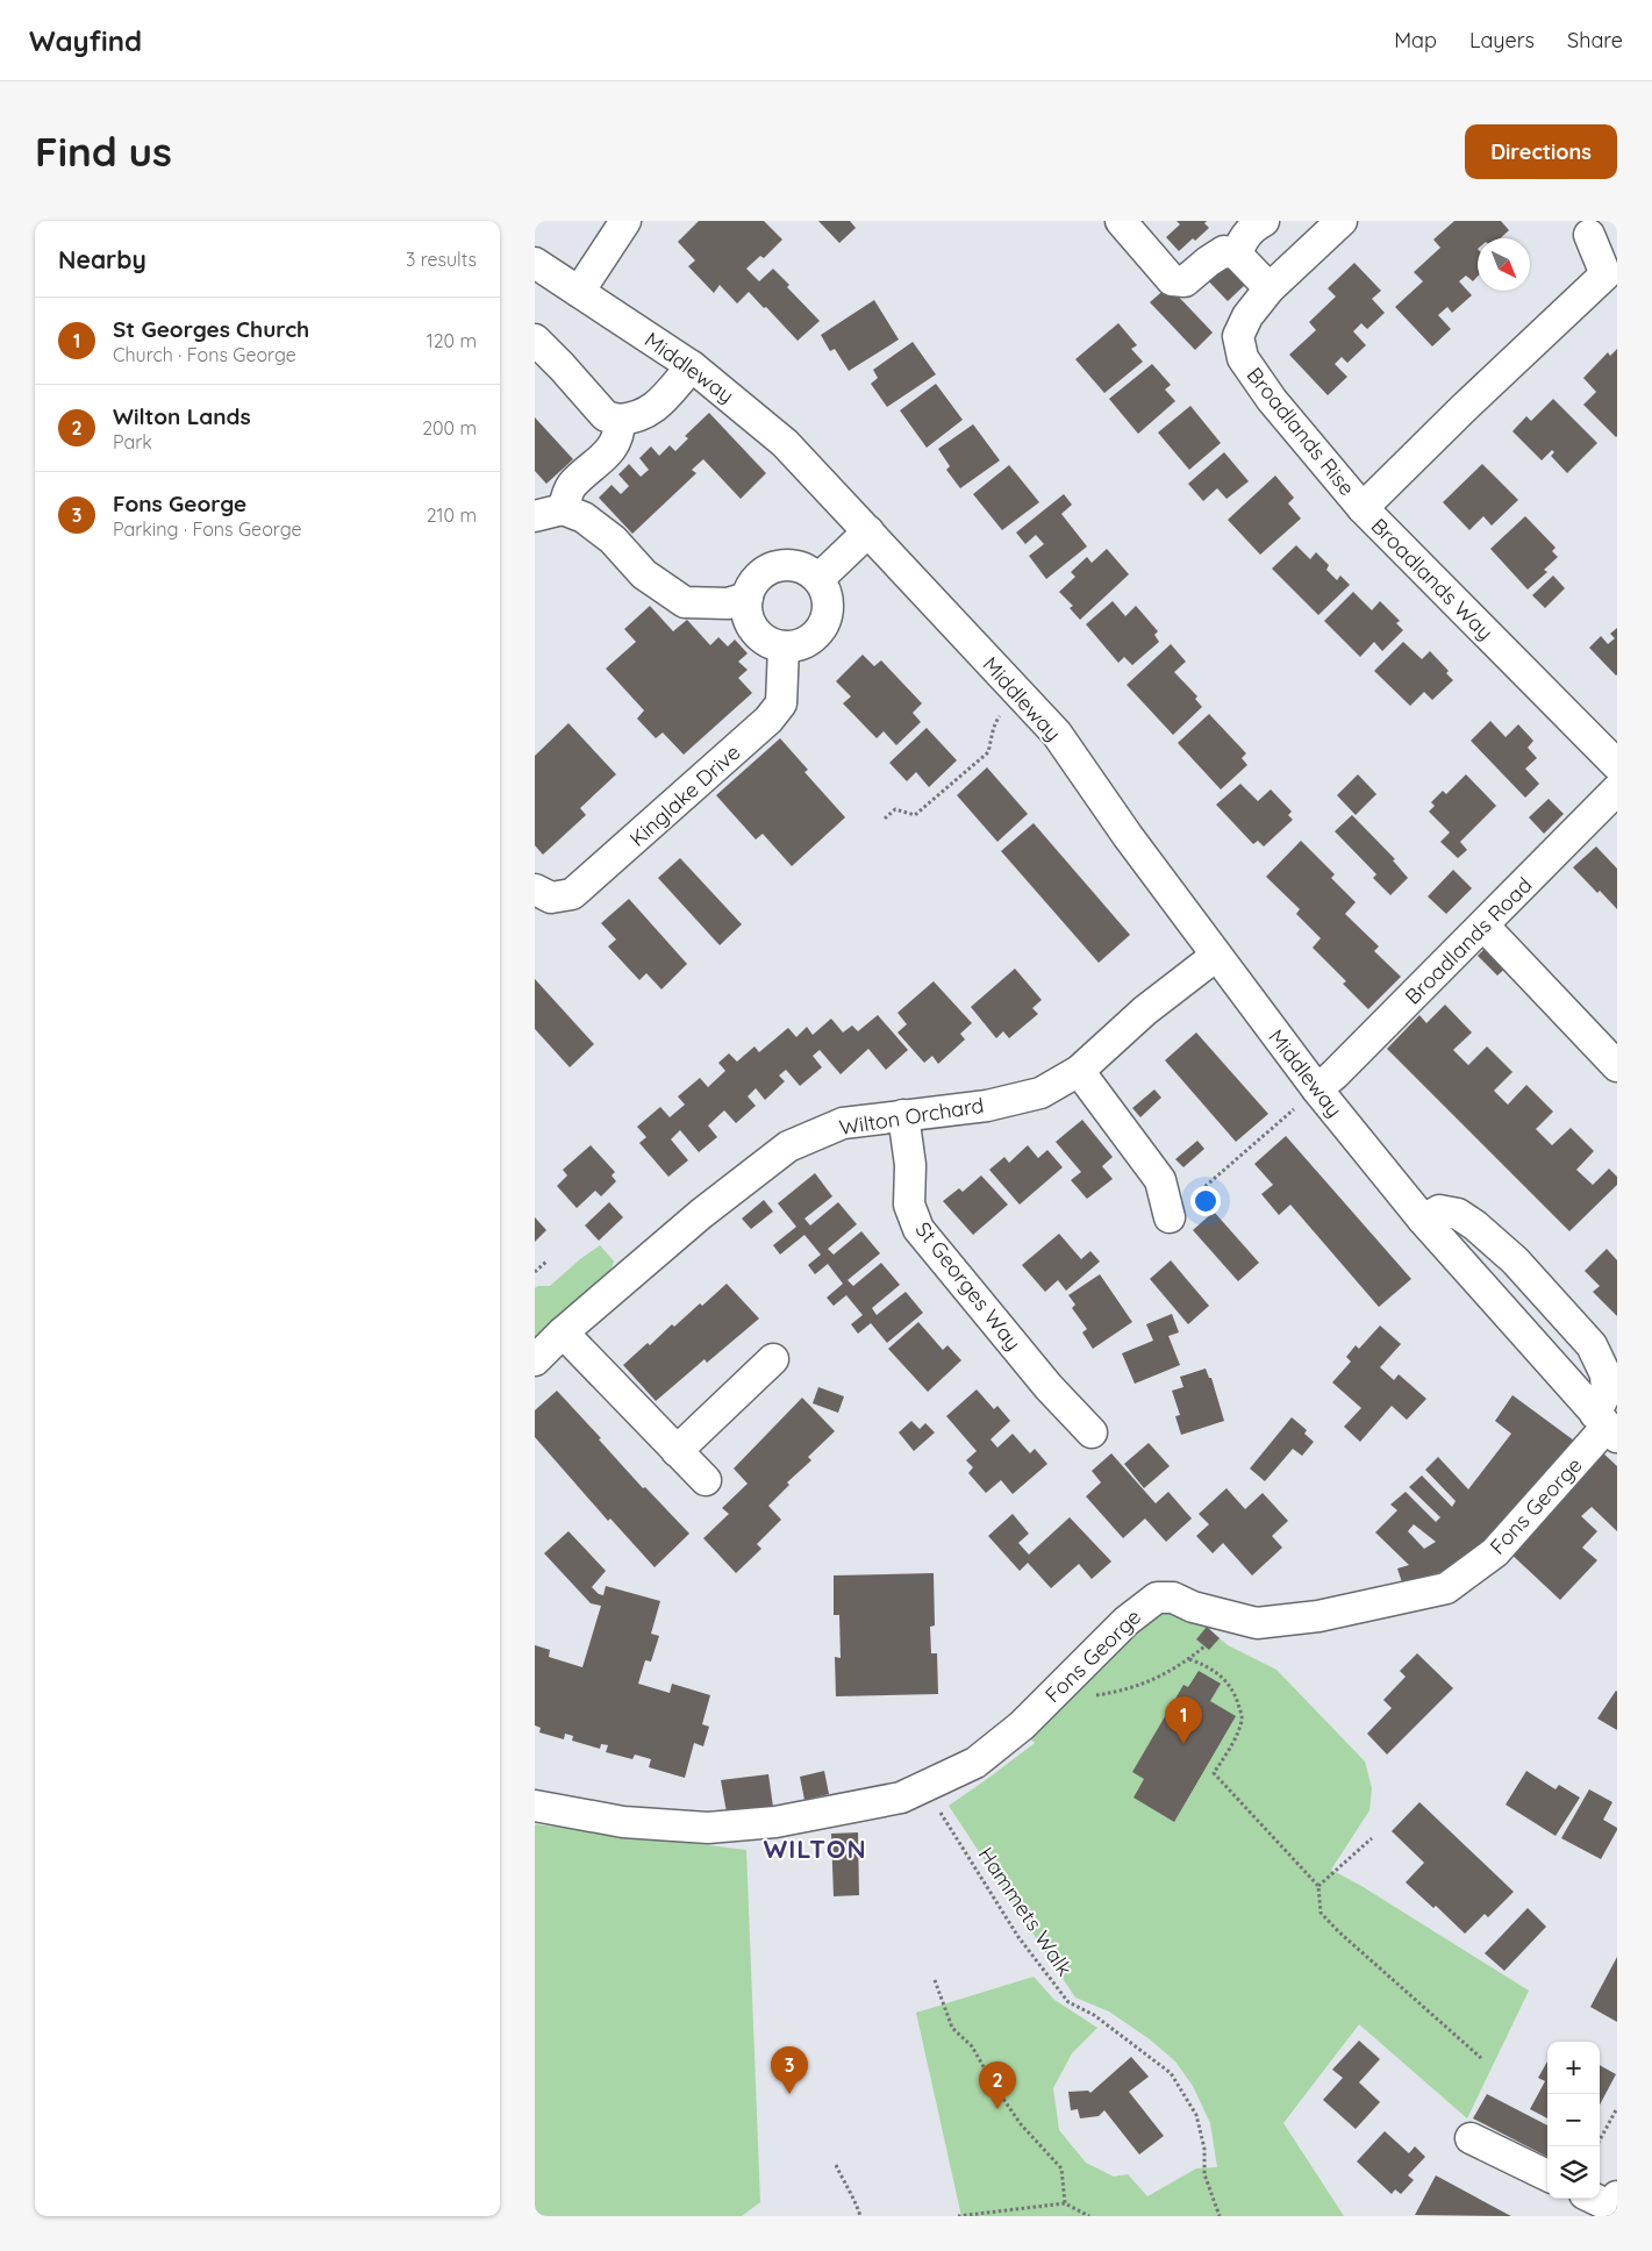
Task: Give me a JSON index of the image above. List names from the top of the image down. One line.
{"streets":{"street":["Middleway","Broadlands Rise","Broadlands Way","Kinglake Drive","Broadlands Road","Wilton Orchard","St Georges Way","Fons George"],"path":["Hammets Walk"]},"crossings":[["Middleway","Broadlands Road"],["Middleway","Wilton Orchard"],["Middleway","Fons George"],["Broadlands Rise","Broadlands Way"],["Wilton Orchard","St Georges Way"],["Fons George","Hammets Walk"]],"districts":["WILTON"],"north":"bottom right","page":{"header":"Wayfind","nav":["Map","Layers","Share"],"buttons":"Directions","title":"Find us","heading":["Nearby","3 results"],"list":[{"mark":"1","name":"St Georges Church","note":"Church · Fons George","value":"120 m"},{"mark":"2","name":"Wilton Lands","note":"Park","value":"200 m"},{"mark":"3","name":"Fons George","note":"Parking · Fons George","value":"210 m"}],"pins":["1","3","2"],"map_buttons":["+","−"]}}
